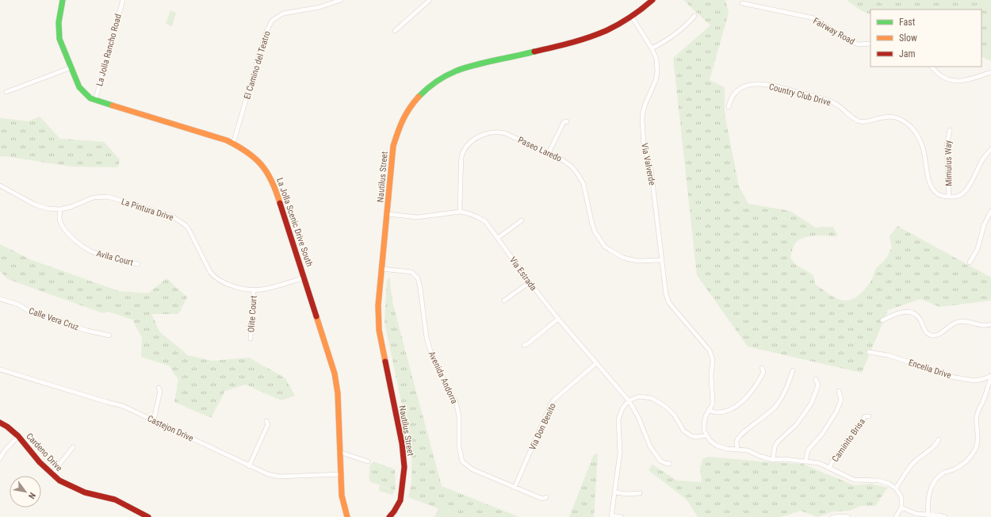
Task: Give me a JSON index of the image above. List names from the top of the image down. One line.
{"streets":{"street":["Fairway Road","La Jolla Rancho Road","El Camino del Teatro","Country Club Drive","Paseo Laredo","Mimulus Way","Via Valverde","Nautilus Street","La Pintura Drive","La Jolla Scenic Drive South","Avila Court","Via Estrada","Olite Court","Calle Vera Cruz","Encelia Drive","Avenida Andorra","Via Don Benito","Castejon Drive","Caminito Brisa","Cardeno Drive"]},"crossings":[["La Jolla Rancho Road","La Jolla Scenic Drive South"],["El Camino del Teatro","La Jolla Scenic Drive South"],["Country Club Drive","Mimulus Way"],["Paseo Laredo","Via Valverde"],["Paseo Laredo","Via Estrada"],["Via Valverde","Nautilus Street"],["Nautilus Street","Via Estrada"],["Nautilus Street","Avenida Andorra"],["La Pintura Drive","La Jolla Scenic Drive South"],["La Pintura Drive","Avila Court"],["La Pintura Drive","Olite Court"],["La Jolla Scenic Drive South","Castejon Drive"],["Via Estrada","Via Don Benito"],["Avenida Andorra","Via Don Benito"]],"legend":["Fast","Slow","Jam"],"north":"bottom right"}
